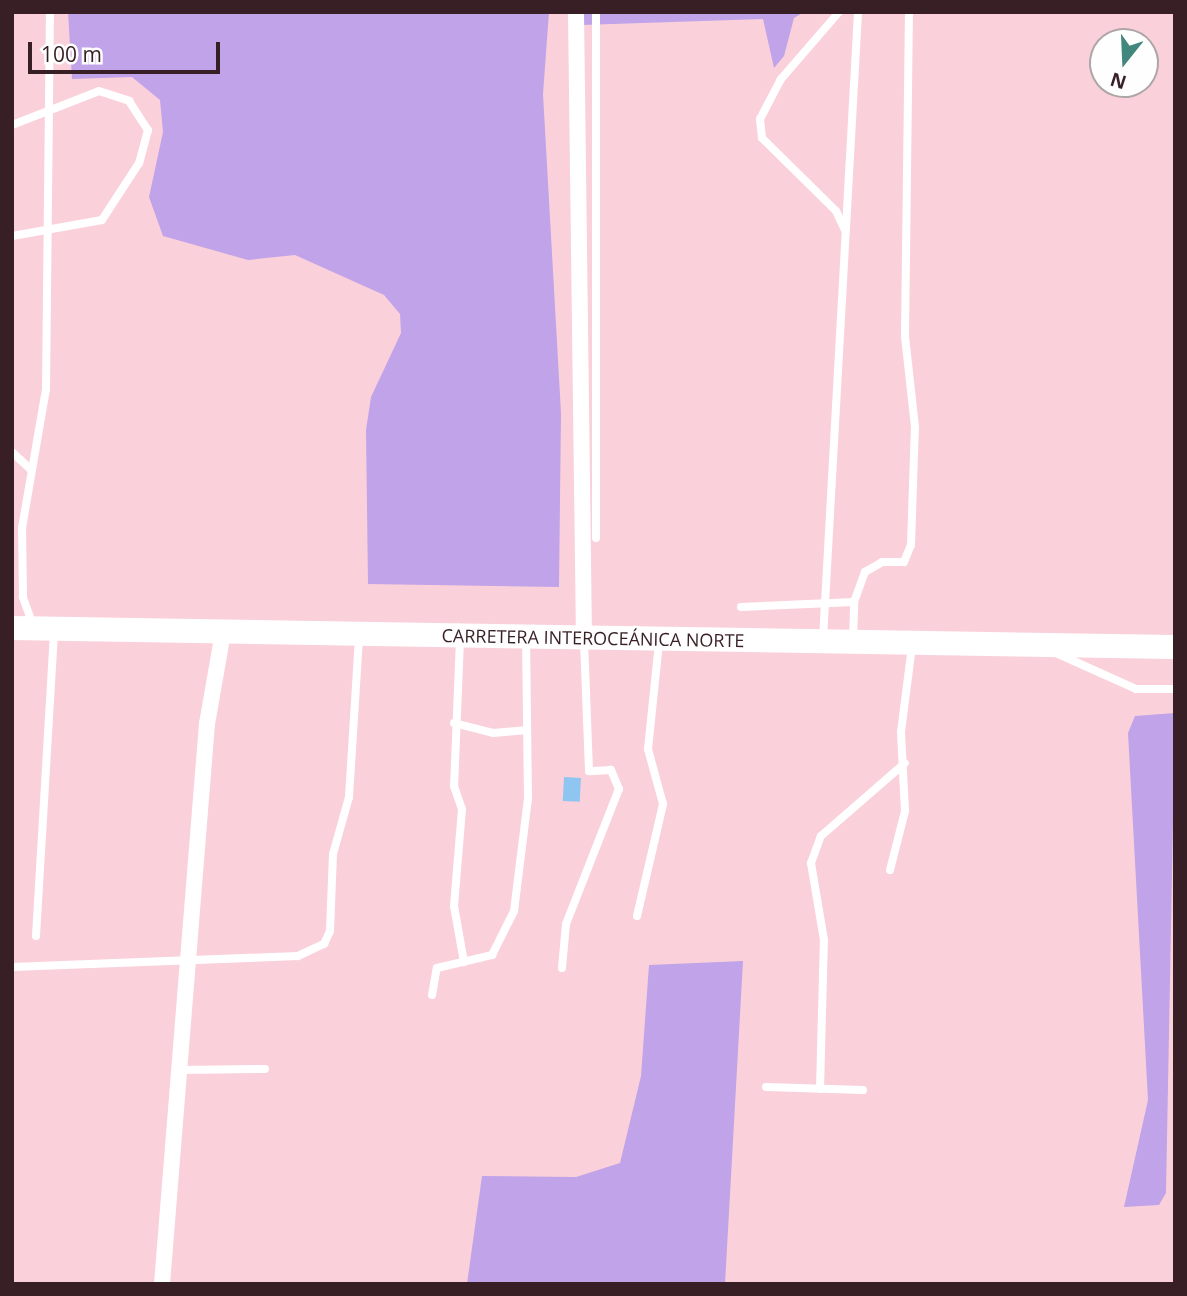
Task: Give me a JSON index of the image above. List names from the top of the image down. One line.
{"streets":{"highway":["CARRETERA INTEROCEÁNICA NORTE"]},"scale_bar":"100 m","north":"bottom"}
